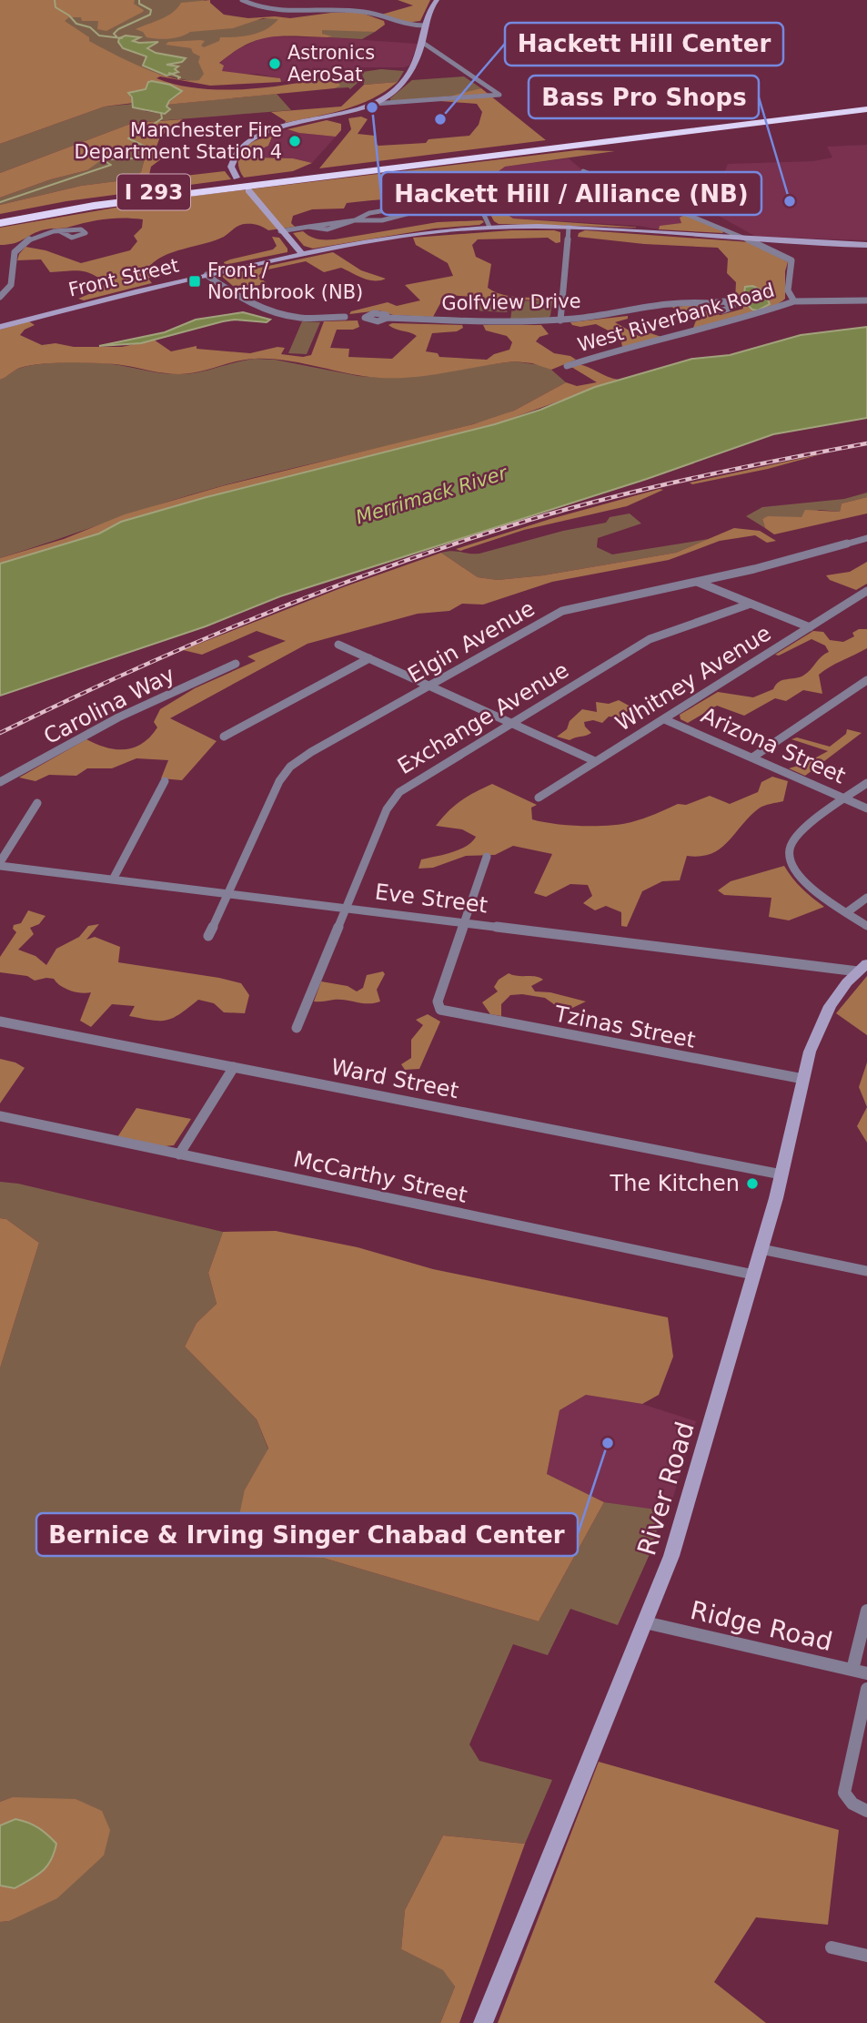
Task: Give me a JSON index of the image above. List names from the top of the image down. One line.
{"streets":{"highway":["I 293"],"street":["Front Street","Golfview Drive","West Riverbank Road","Elgin Avenue","Whitney Avenue","Carolina Way","Exchange Avenue","Arizona Street","Eve Street","Tzinas Street","Ward Street","McCarthy Street","River Road","Ridge Road"]},"crossings":[["Elgin Avenue","Eve Street"],["Whitney Avenue","Arizona Street"],["Exchange Avenue","Eve Street"],["Eve Street","Tzinas Street"],["Eve Street","River Road"],["Tzinas Street","River Road"],["Ward Street","River Road"],["McCarthy Street","River Road"],["River Road","Ridge Road"]],"water":["Merrimack River"],"places":{"other":["Astronics AeroSat","Hackett Hill / Alliance (NB)","Hackett Hill Center","Manchester Fire Department Station 4","Bass Pro Shops","The Kitchen","Bernice & Irving Singer Chabad Center"],"transit":["Front / Northbrook (NB)"]}}
